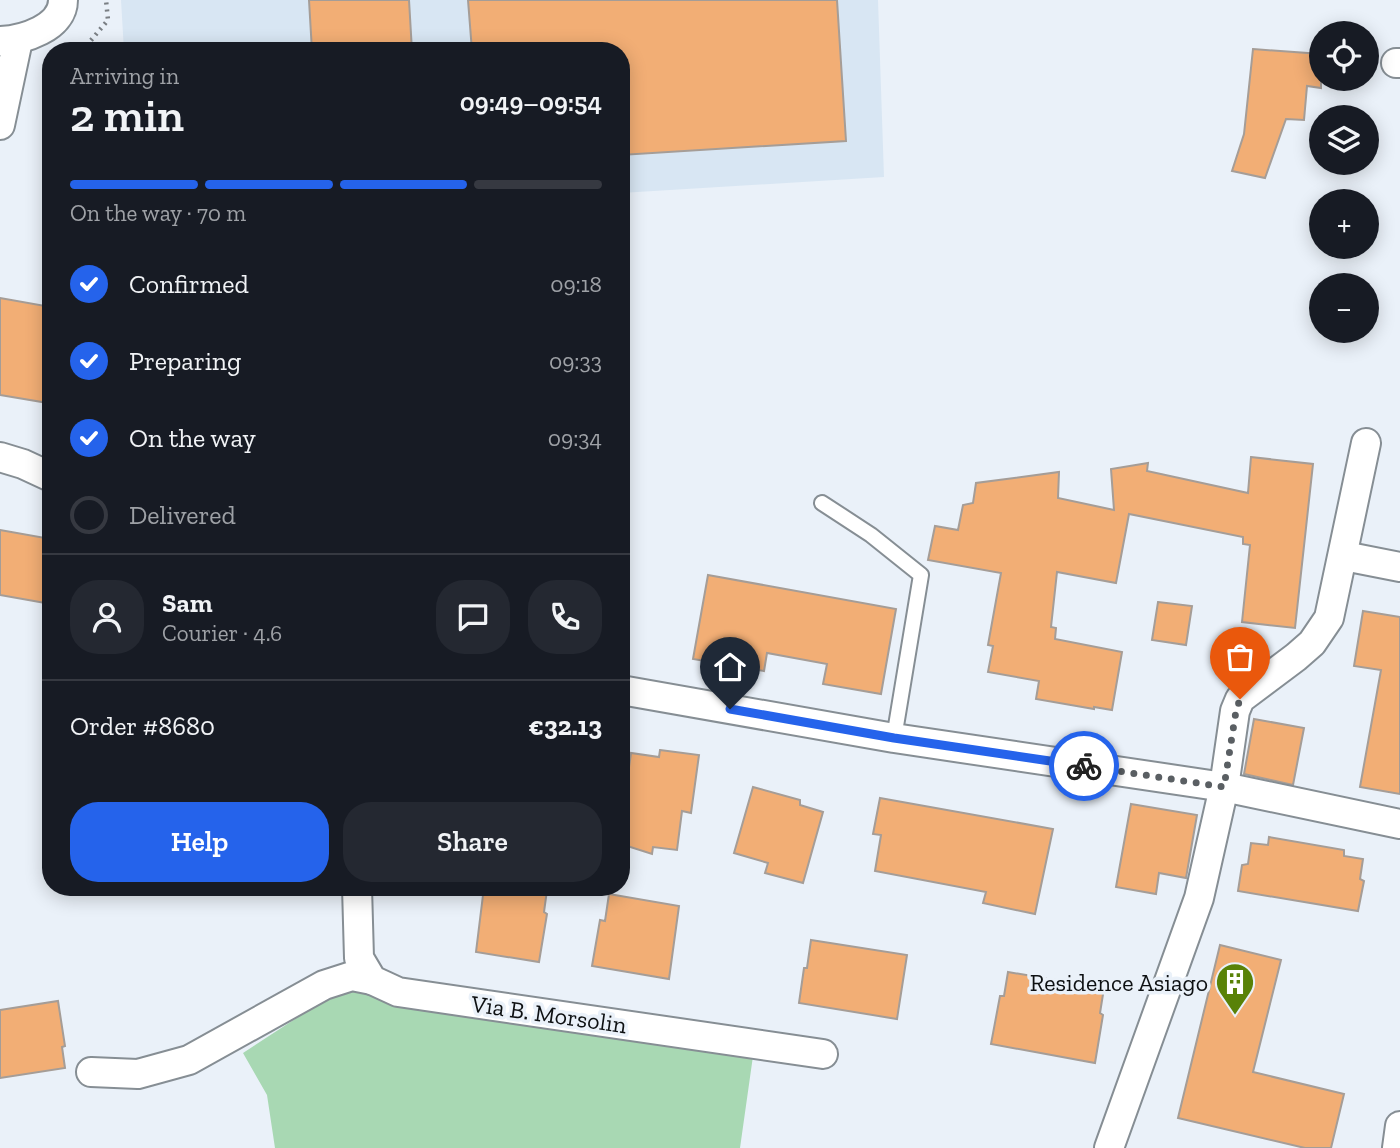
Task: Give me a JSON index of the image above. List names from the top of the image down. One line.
{"streets":{"street":["Via B. Morsolin"]},"places":{"building":["Residence Asiago"]},"page":{"map_buttons":["+","−"],"heading":["2 min","Arriving in","09:49–09:54"],"panel":["Sam","Courier · 4.6","Order #8680","€32.13"],"bar":"On the way · 70 m","list":[["Confirmed","09:18"],["Preparing","09:33"],["On the way","09:34"],"Delivered"],"buttons":["Help","Share"]}}
